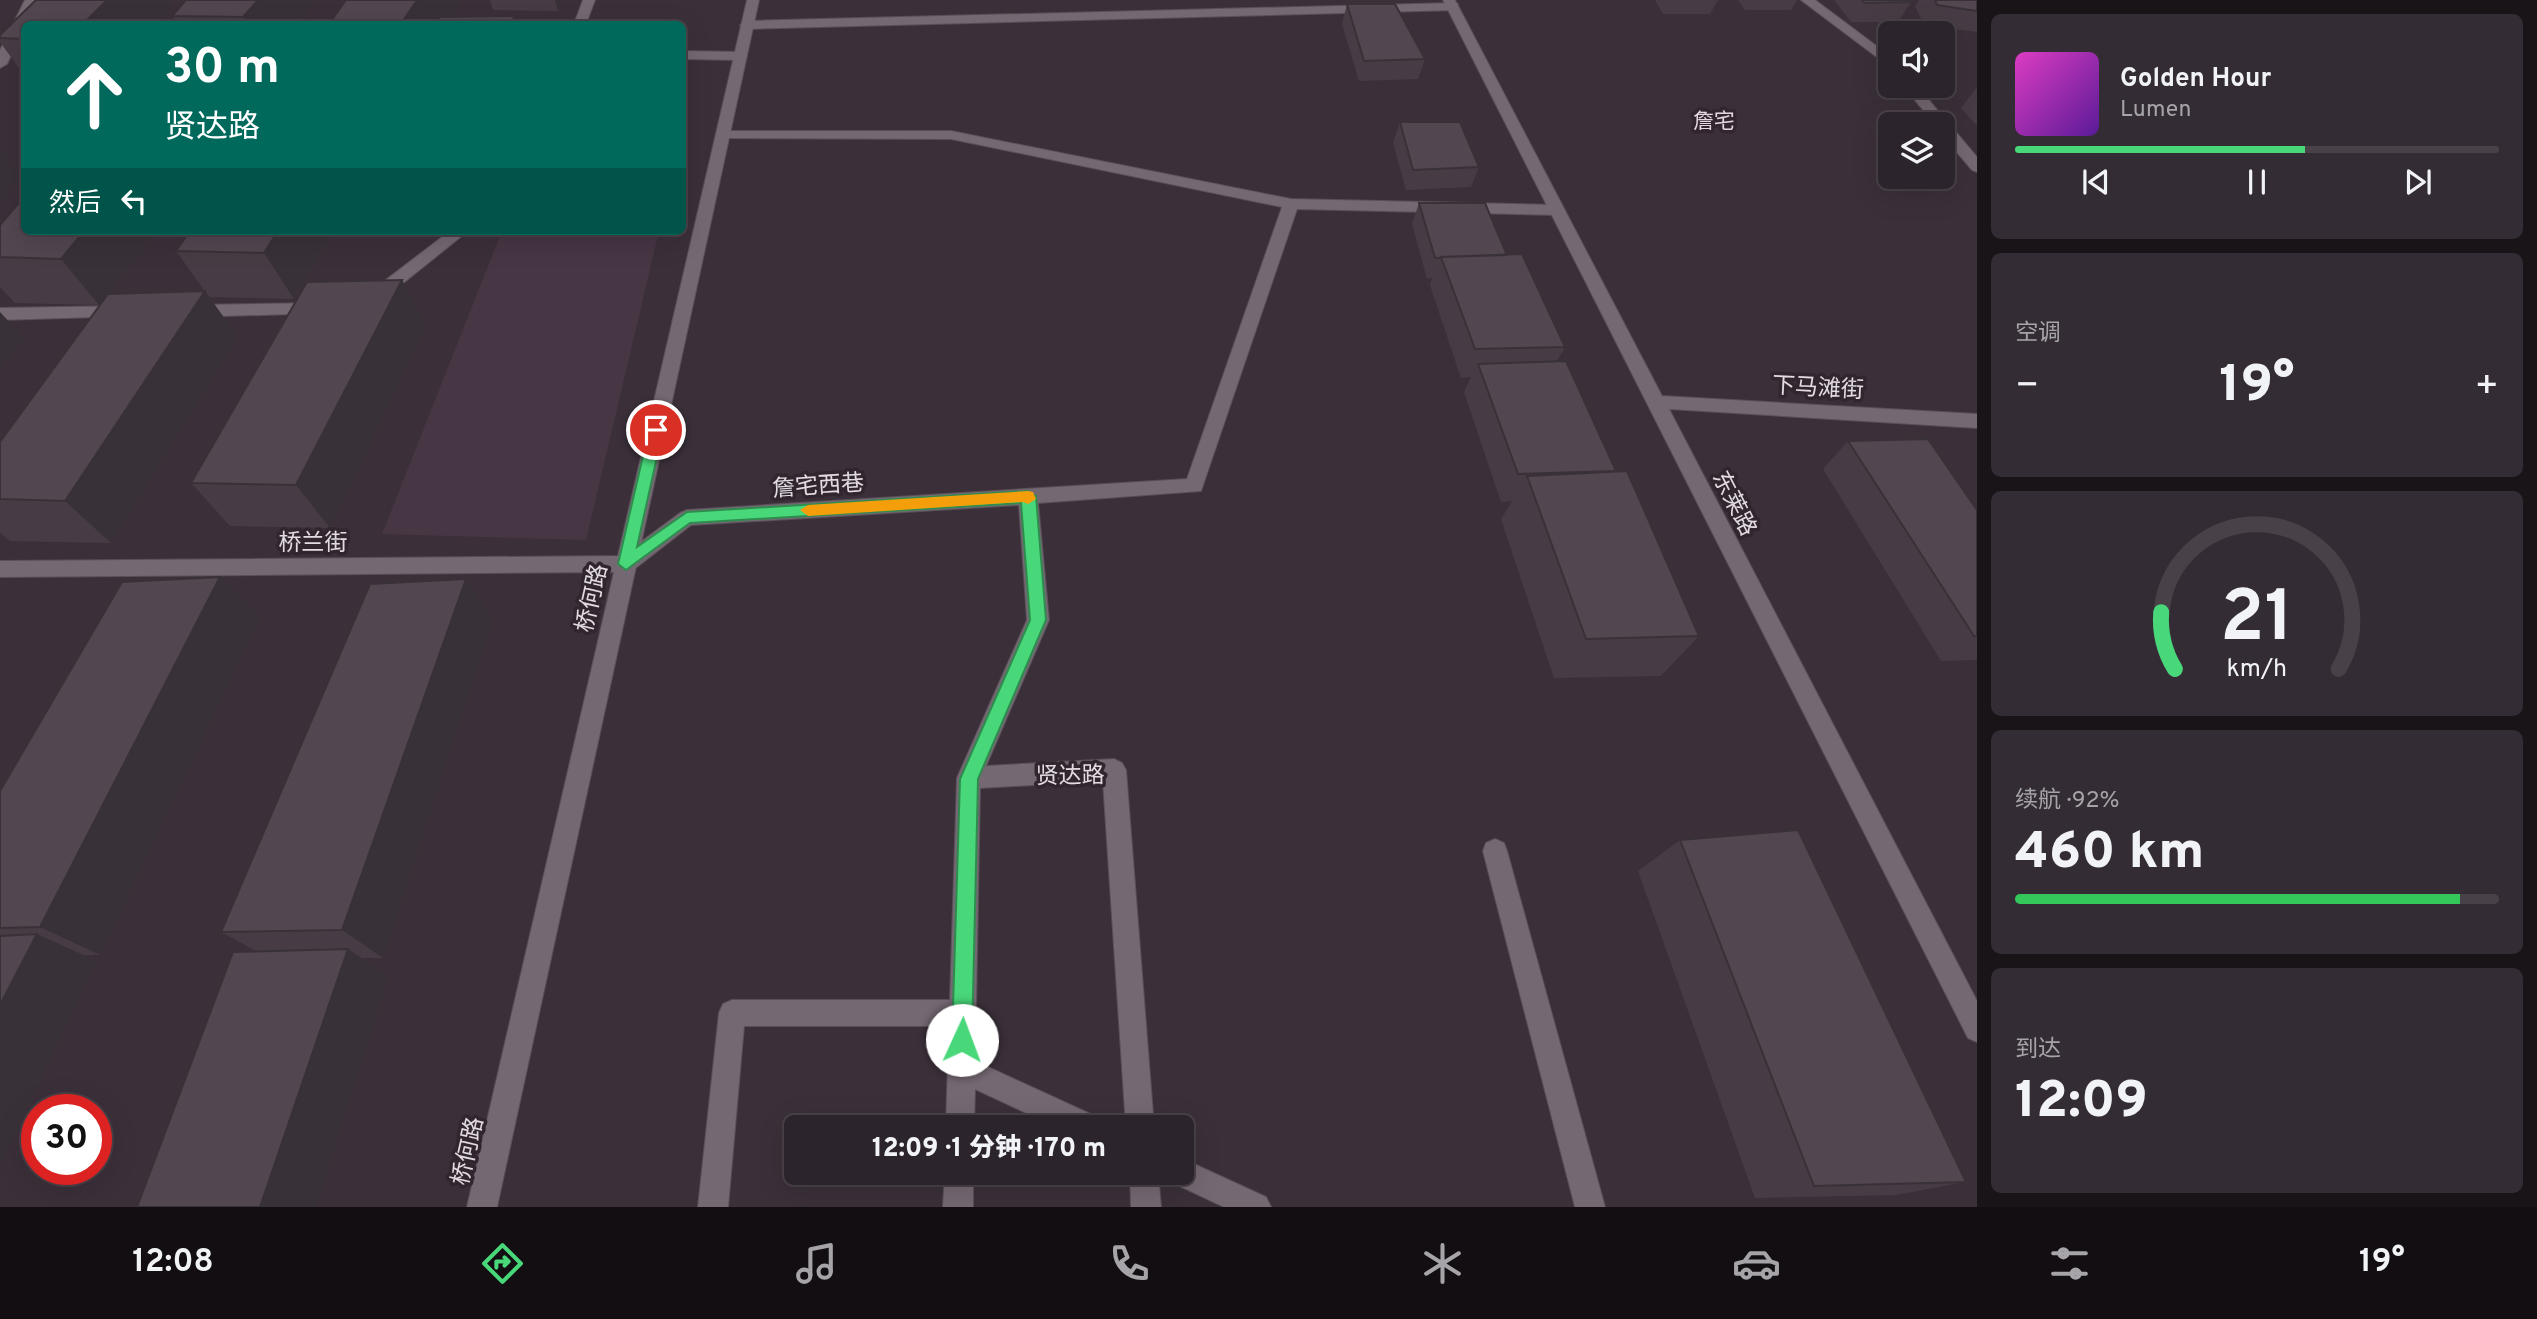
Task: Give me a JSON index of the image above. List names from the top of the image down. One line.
{"streets":{"street":["下马滩街","詹宅西巷","东莱路","桥兰街","桥何路","贤达路"]},"crossings":[["下马滩街","东莱路"],["詹宅西巷","桥兰街"],["詹宅西巷","桥何路"],["桥兰街","桥何路"]],"districts":["詹宅"],"page":{"turn":["30 m","贤达路"],"song":["Golden Hour","Lumen"],"then":"然后","tile":["空调",["续航 · 92%","460 km"],["到达","12:09"]],"heat":["−","19°","+"],"limit":"30","trip":"12:09 · 1 分钟 · 170 m","tabs":["12:08","19°"],"gauge":["21","km/h"]}}
